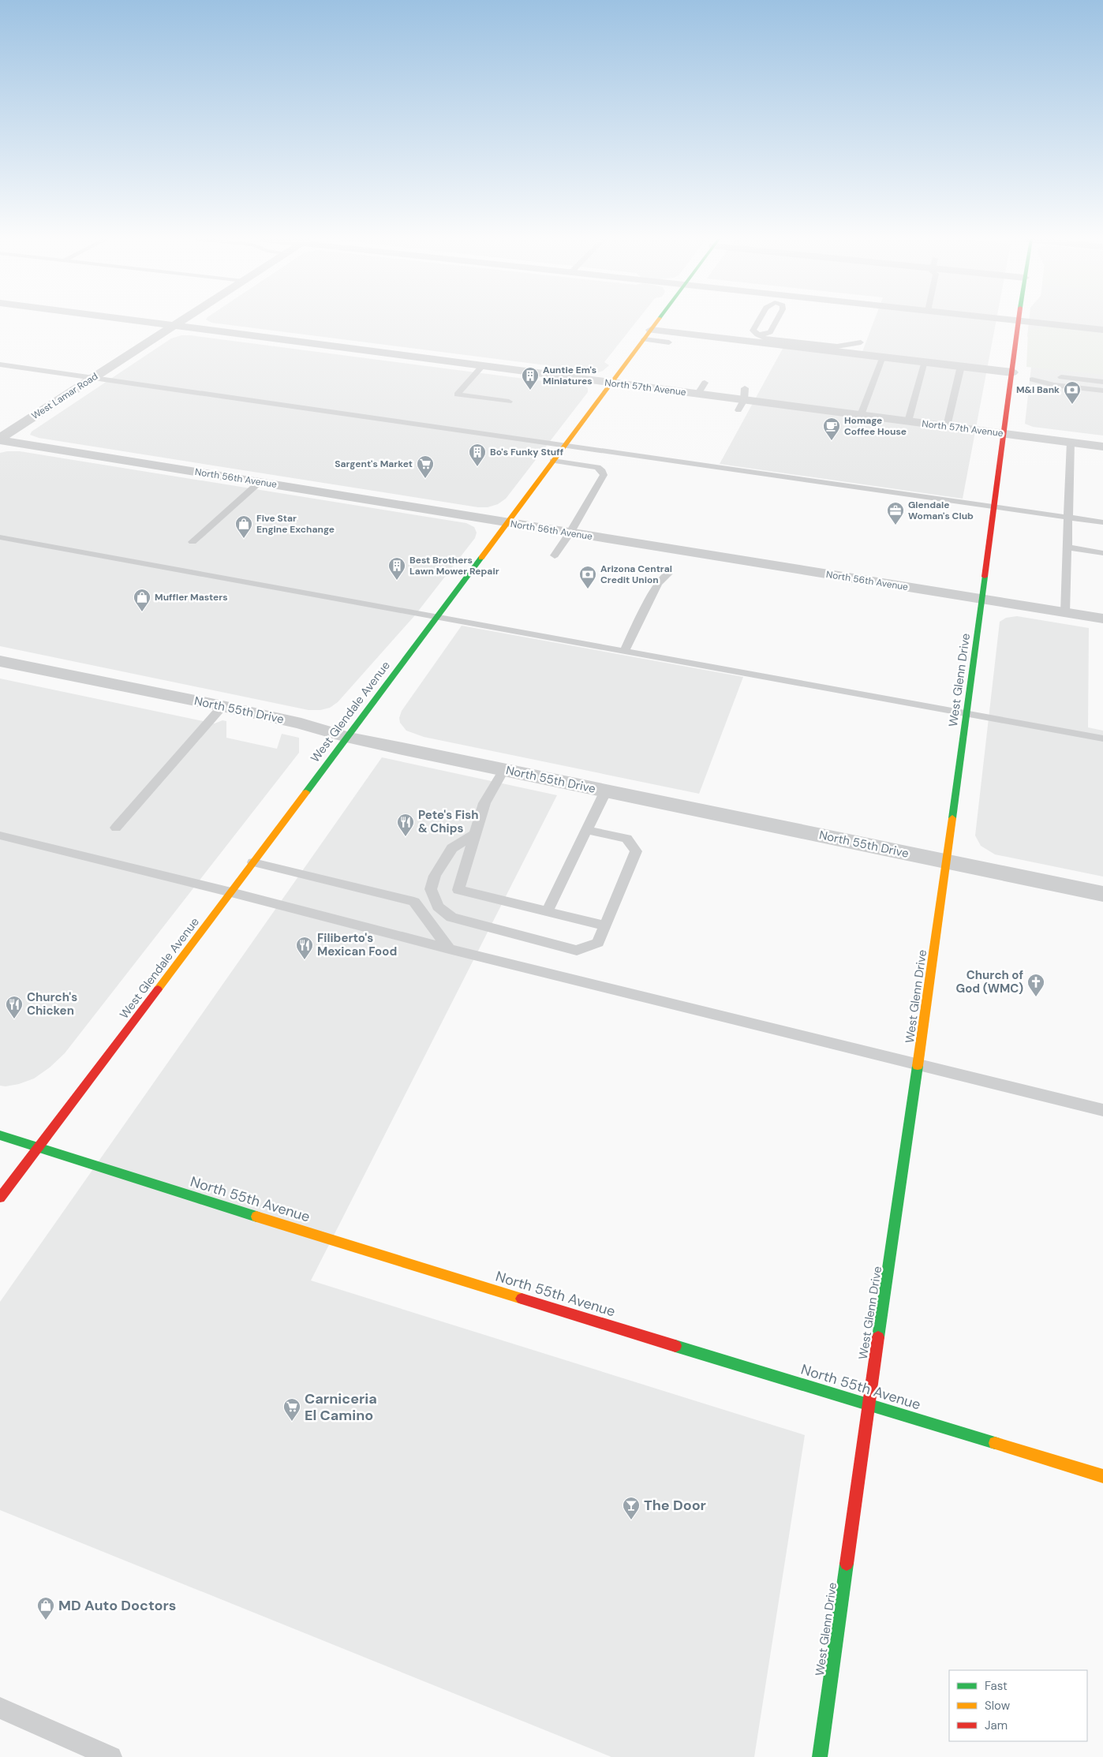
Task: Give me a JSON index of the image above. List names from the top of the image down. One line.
{"streets":{"street":["North 57th Avenue","West Lamar Road","North 56th Avenue","West Glenn Drive","North 55th Drive","West Glendale Avenue","North 55th Avenue"]},"crossings":[["North 57th Avenue","West Lamar Road"],["North 57th Avenue","West Glenn Drive"],["North 57th Avenue","West Glendale Avenue"],["West Lamar Road","North 56th Avenue"],["North 56th Avenue","West Glenn Drive"],["North 56th Avenue","West Glendale Avenue"],["West Glenn Drive","North 55th Drive"],["West Glenn Drive","North 55th Avenue"],["North 55th Drive","West Glendale Avenue"],["West Glendale Avenue","North 55th Avenue"]],"places":{"building":["Auntie Em's Miniatures","Bo's Funky Stuff","Best Brothers Lawn Mower Repair"],"bank":["M&I Bank","Arizona Central Credit Union"],"cafe":["Homage Coffee House"],"supermarket":["Sargent's Market","Carniceria El Camino"],"office":["Glendale Woman's Club"],"shop":["Five Star Engine Exchange","Muffler Masters","MD Auto Doctors"],"restaurant":["Pete's Fish & Chips","Filiberto's Mexican Food","Church's Chicken"],"church":["Church of God (WMC)"],"bar":["The Door"]},"legend":["Fast","Slow","Jam"]}
